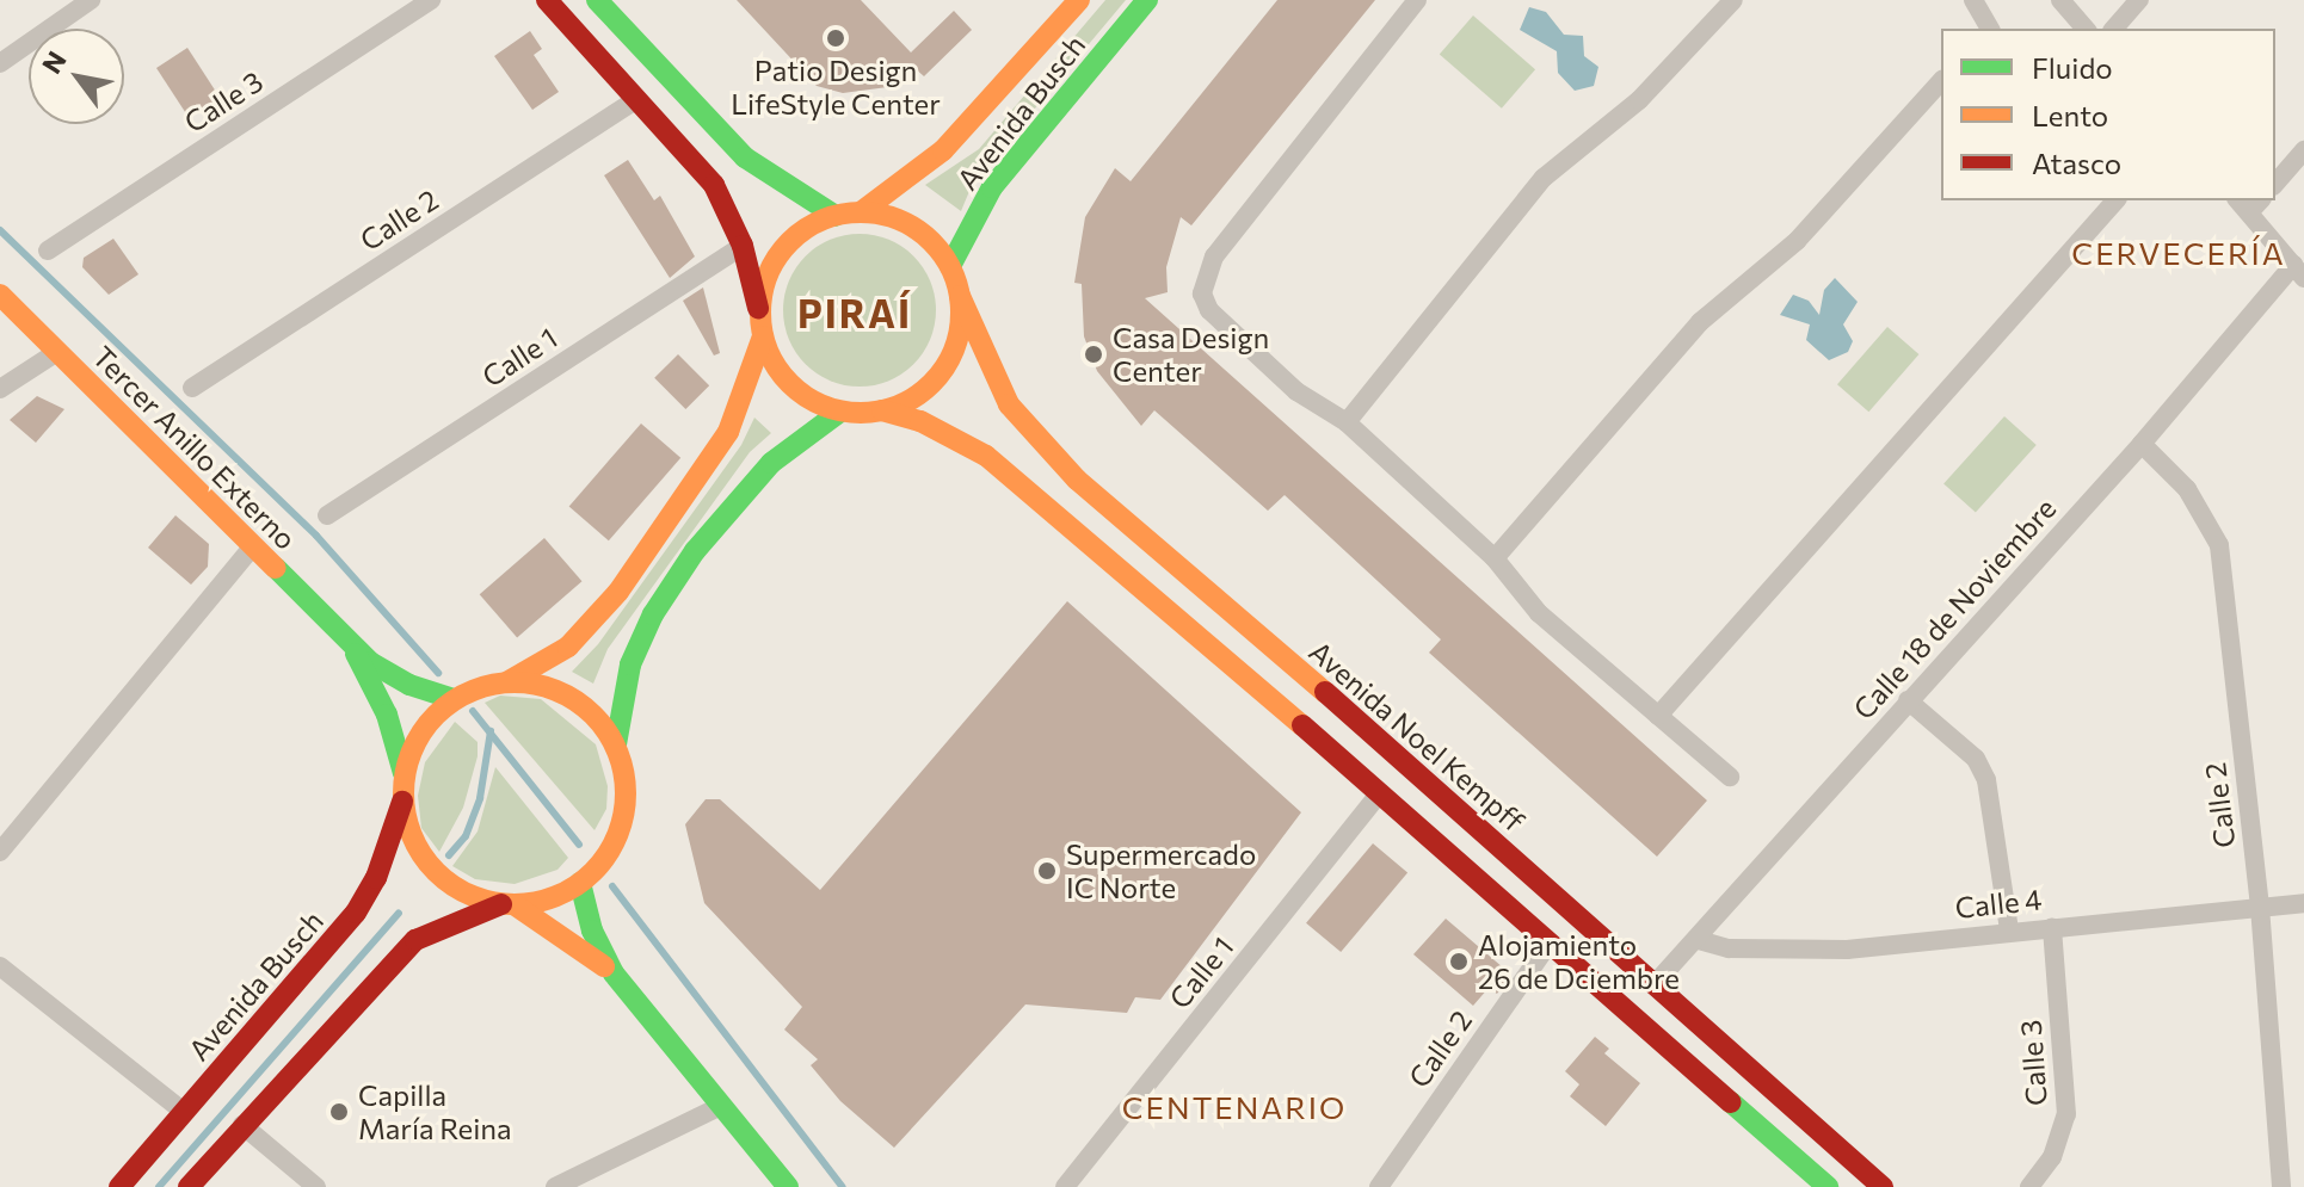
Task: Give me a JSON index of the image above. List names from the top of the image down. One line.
{"streets":{"main road":["Avenida Busch","Tercer Anillo Externo","Avenida Noel Kempff"],"street":["Calle 3","Calle 2","Calle 1","Calle 18 de Noviembre","Calle 4"]},"crossings":[["Calle 3","Calle 4"],["Avenida Busch","Tercer Anillo Externo"],["Avenida Busch","Avenida Noel Kempff"],["Calle 2","Calle 18 de Noviembre"],["Calle 2","Calle 4"],["Calle 18 de Noviembre","Avenida Noel Kempff"],["Calle 18 de Noviembre","Calle 4"]],"districts":["CERVECERÍA","PIRAÍ","CENTENARIO"],"places":["Patio Design LifeStyle Center","Casa Design Center","Supermercado IC Norte","Alojamiento 26 de Dciembre","Capilla María Reina"],"legend":["Fluido","Lento","Atasco"],"north":"top left"}
